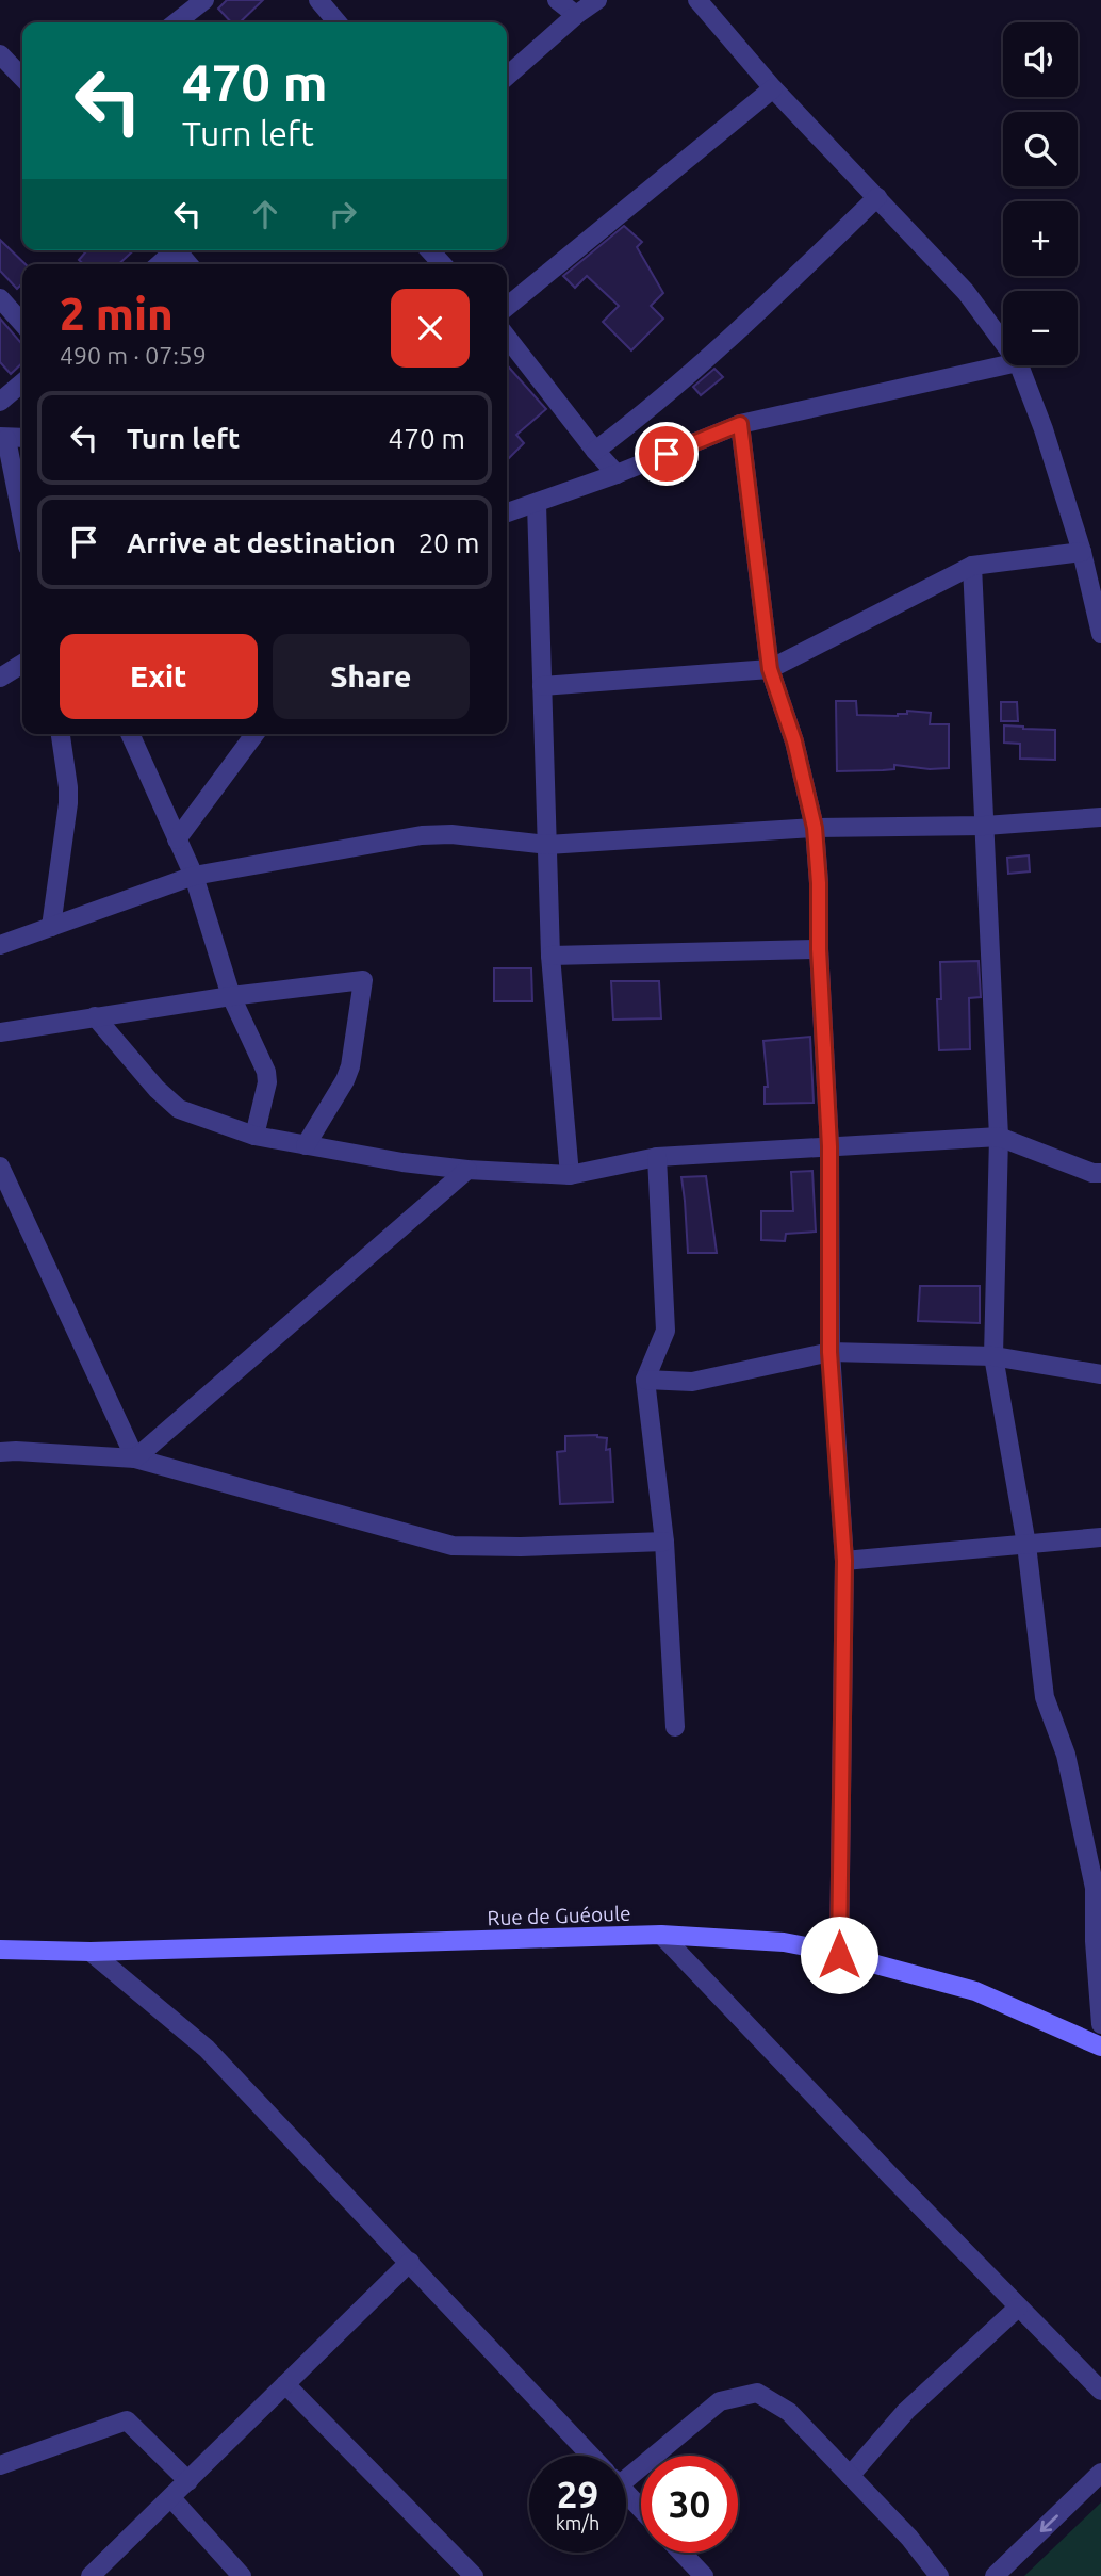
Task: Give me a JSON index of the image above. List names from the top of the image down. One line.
{"streets":{"main road":["Rue de Guéoule"]},"page":{"map_buttons":["+","−"],"turn":["470 m","Turn left"],"heading":["2 min","490 m · 07:59"],"list":[{"name":"Turn left","value":"470 m"},{"name":"Arrive at destination","value":"20 m"}],"buttons":["Exit","Share"],"speed":"29 km/h","limit":"30"}}
